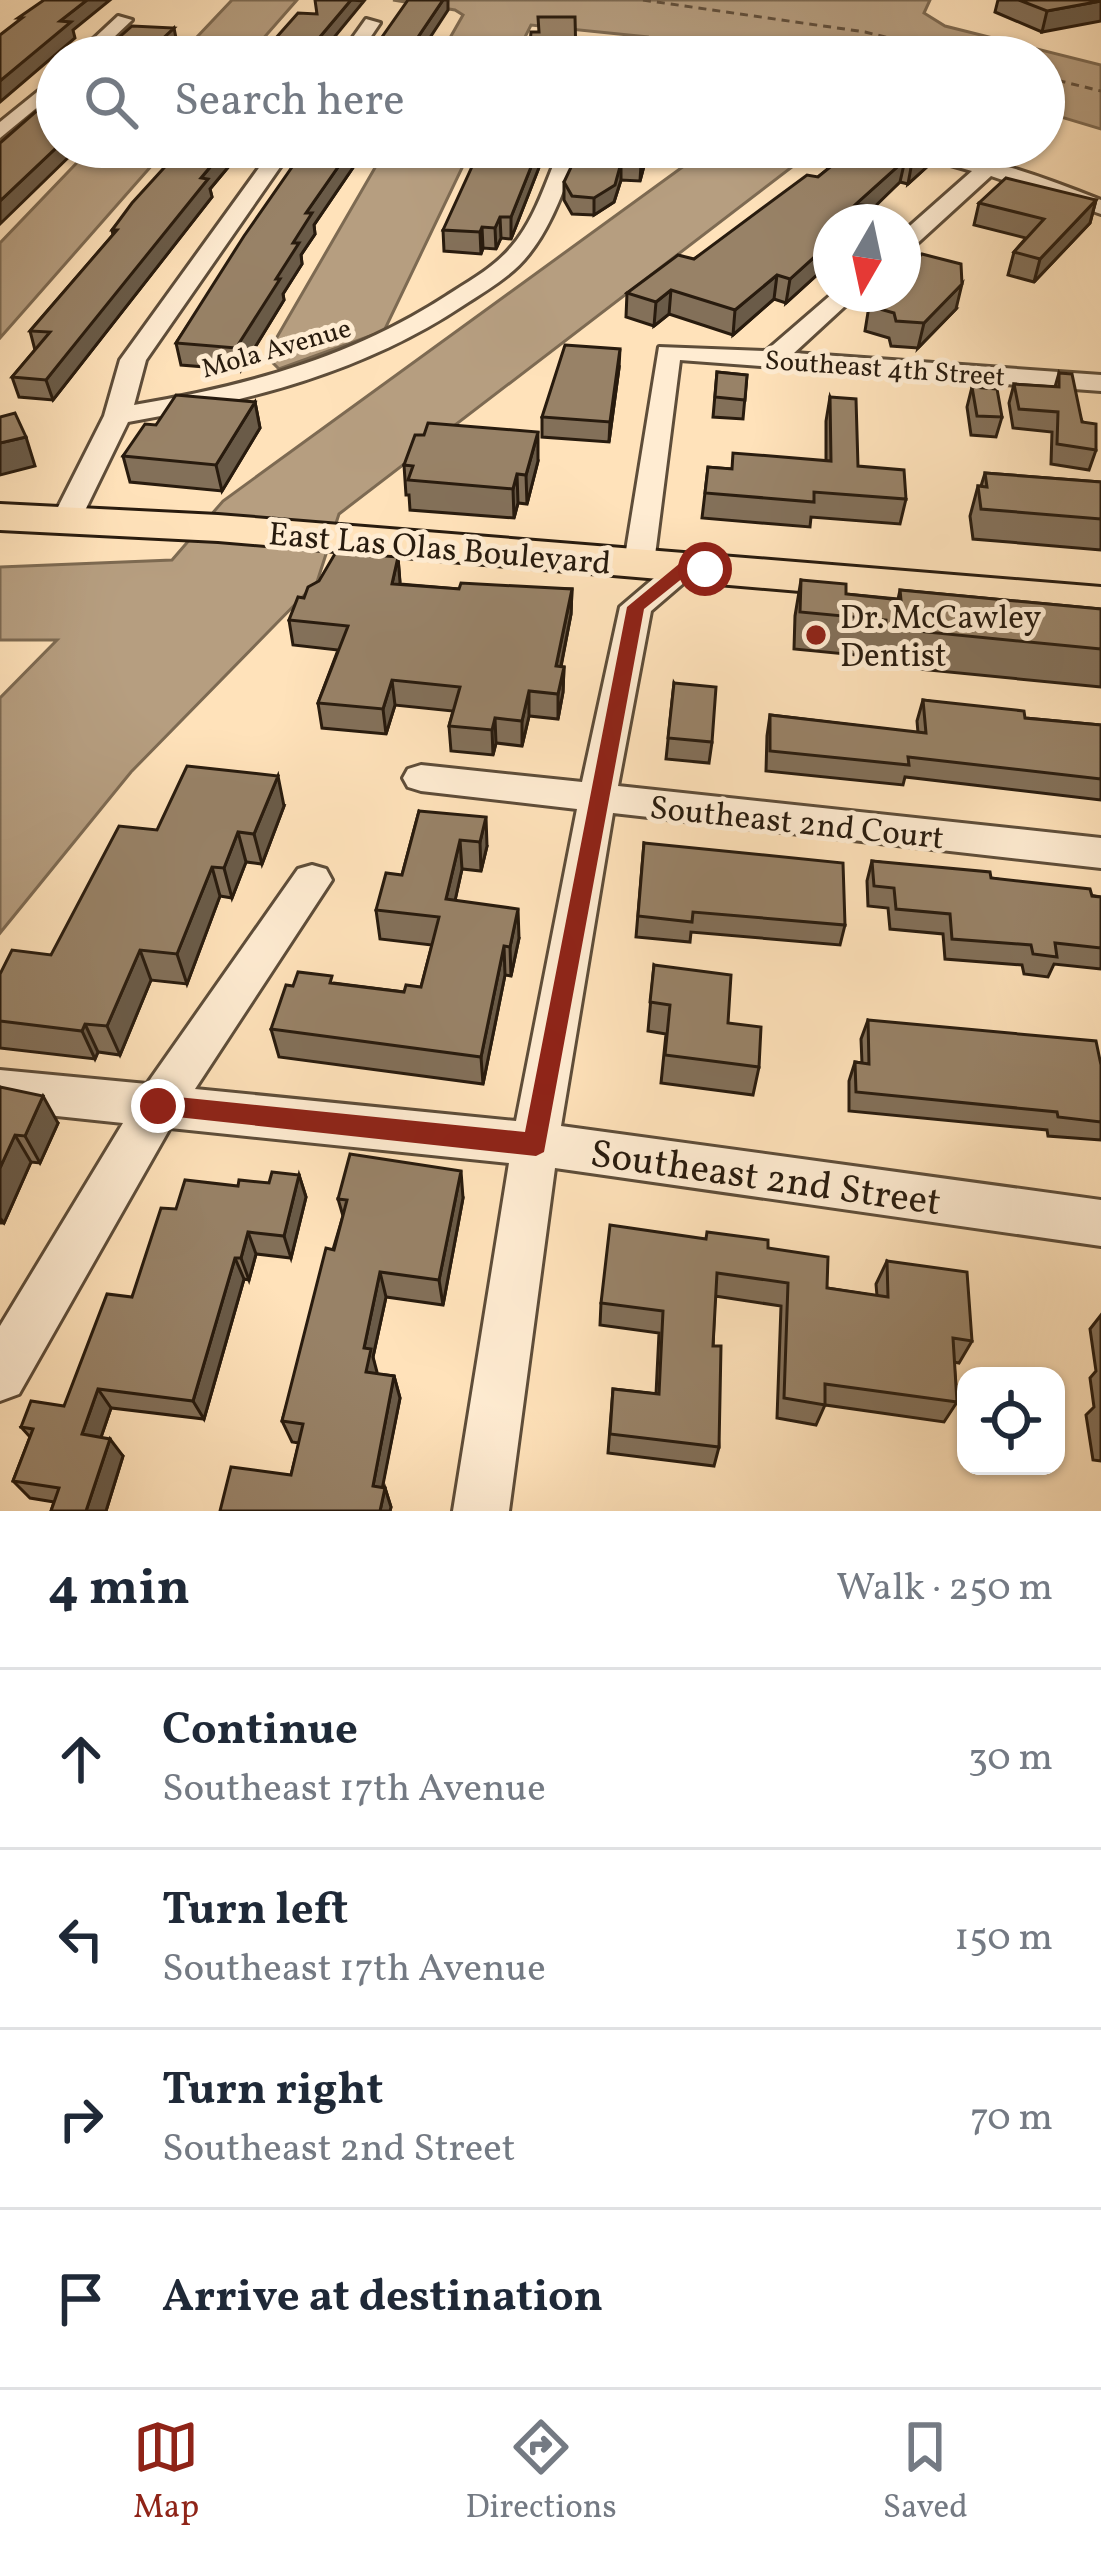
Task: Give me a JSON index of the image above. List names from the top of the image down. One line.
{"streets":{"main road":["East Las Olas Boulevard"],"street":["Mola Avenue","Southeast 4th Street","Southeast 2nd Court","Southeast 2nd Street"]},"crossings":[["Southeast 4th Street","East Las Olas Boulevard"]],"places":["Dr. McCawley Dentist"],"north":"bottom","page":{"search":"Search here","heading":["4 min","Walk · 250 m"],"list":[["Continue","Southeast 17th Avenue","30 m"],["Turn left","Southeast 17th Avenue","150 m"],["Turn right","Southeast 2nd Street","70 m"],"Arrive at destination"],"nav":["Map","Directions","Saved"]}}
